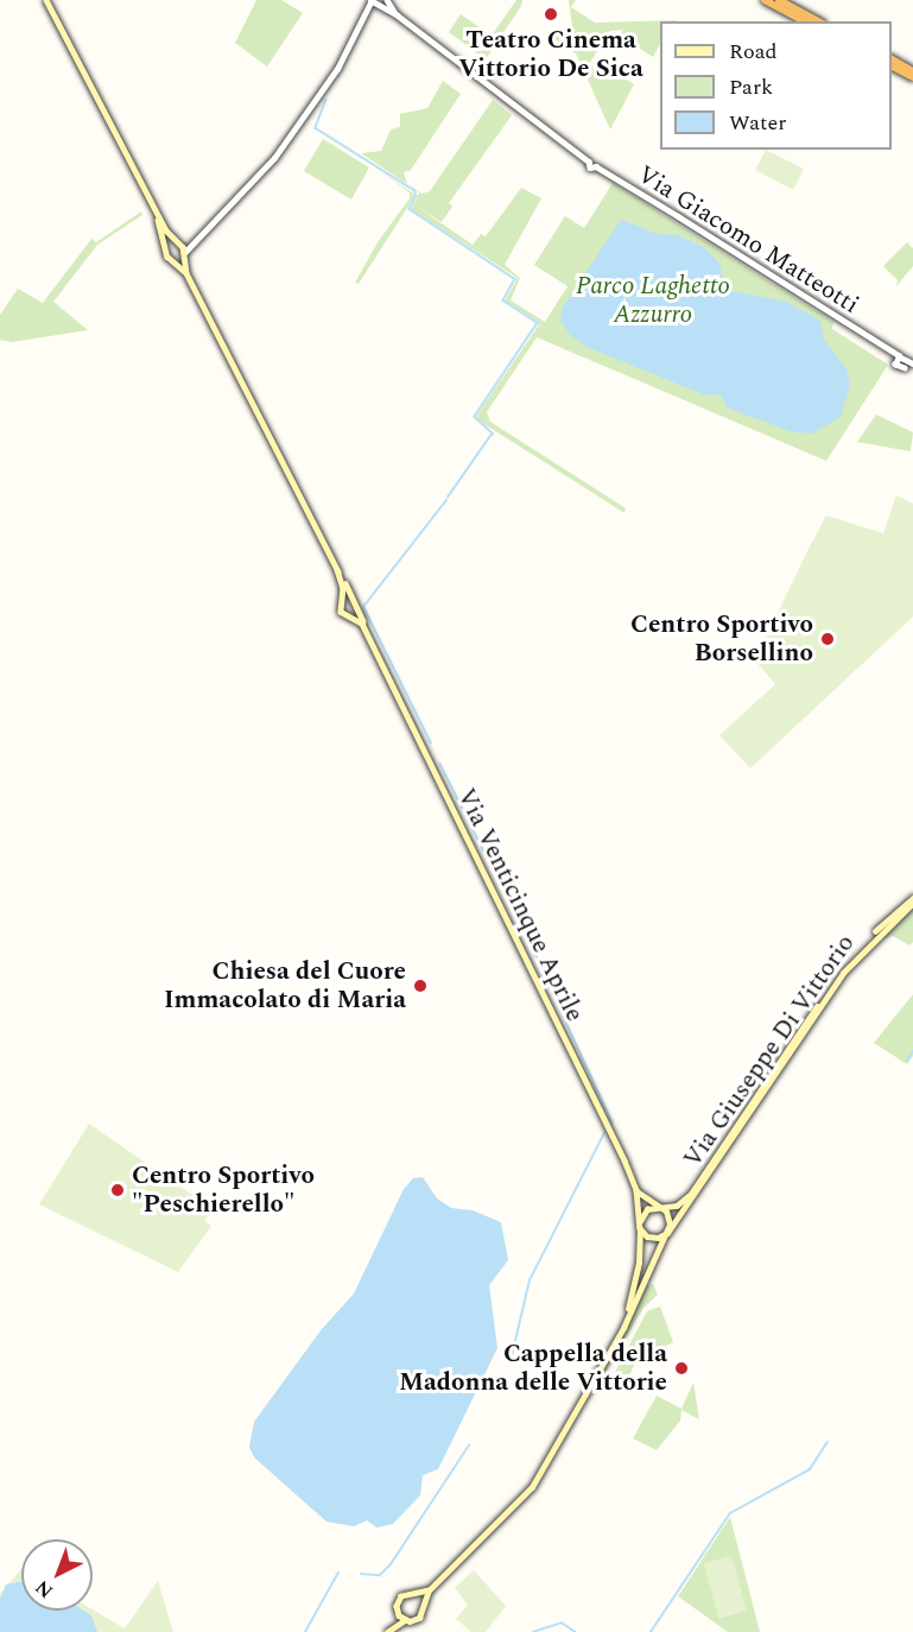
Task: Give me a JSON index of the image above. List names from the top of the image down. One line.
{"streets":{"main road":["Via Venticinque Aprile","Via Giuseppe Di Vittorio"],"street":["Via Giacomo Matteotti"]},"crossings":[["Via Venticinque Aprile","Via Giuseppe Di Vittorio"]],"parks":["Parco Laghetto Azzurro"],"places":["Teatro Cinema Vittorio De Sica","Centro Sportivo Borsellino","Chiesa del Cuore Immacolato di Maria","Centro Sportivo \"Peschierello\"","Cappella della Madonna delle Vittorie"],"legend":["Road","Park","Water"],"north":"bottom left"}
